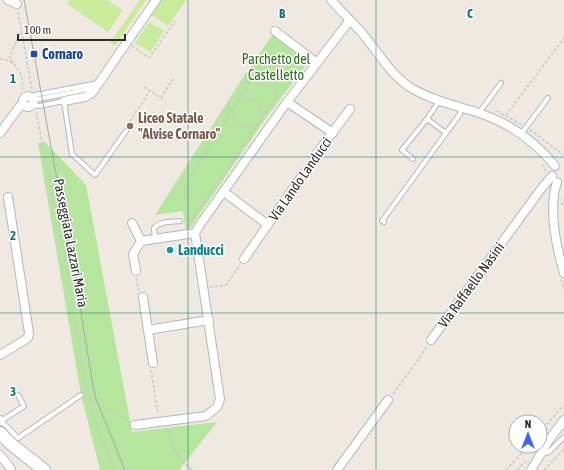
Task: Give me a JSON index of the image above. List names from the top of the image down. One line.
{"streets":{"street":["Via Lando Landucci","Via Raffaello Nasini"],"path":["Passeggiata Lazzari Maria"]},"parks":["Parchetto del Castelletto"],"places":{"transit":["Cornaro"],"other":["Liceo Statale \"Alvise Cornaro\"","Landucci"]},"scale_bar":"100 m","north":"top","grid":{"columns":["B","C"],"rows":["1","2","3"]}}
